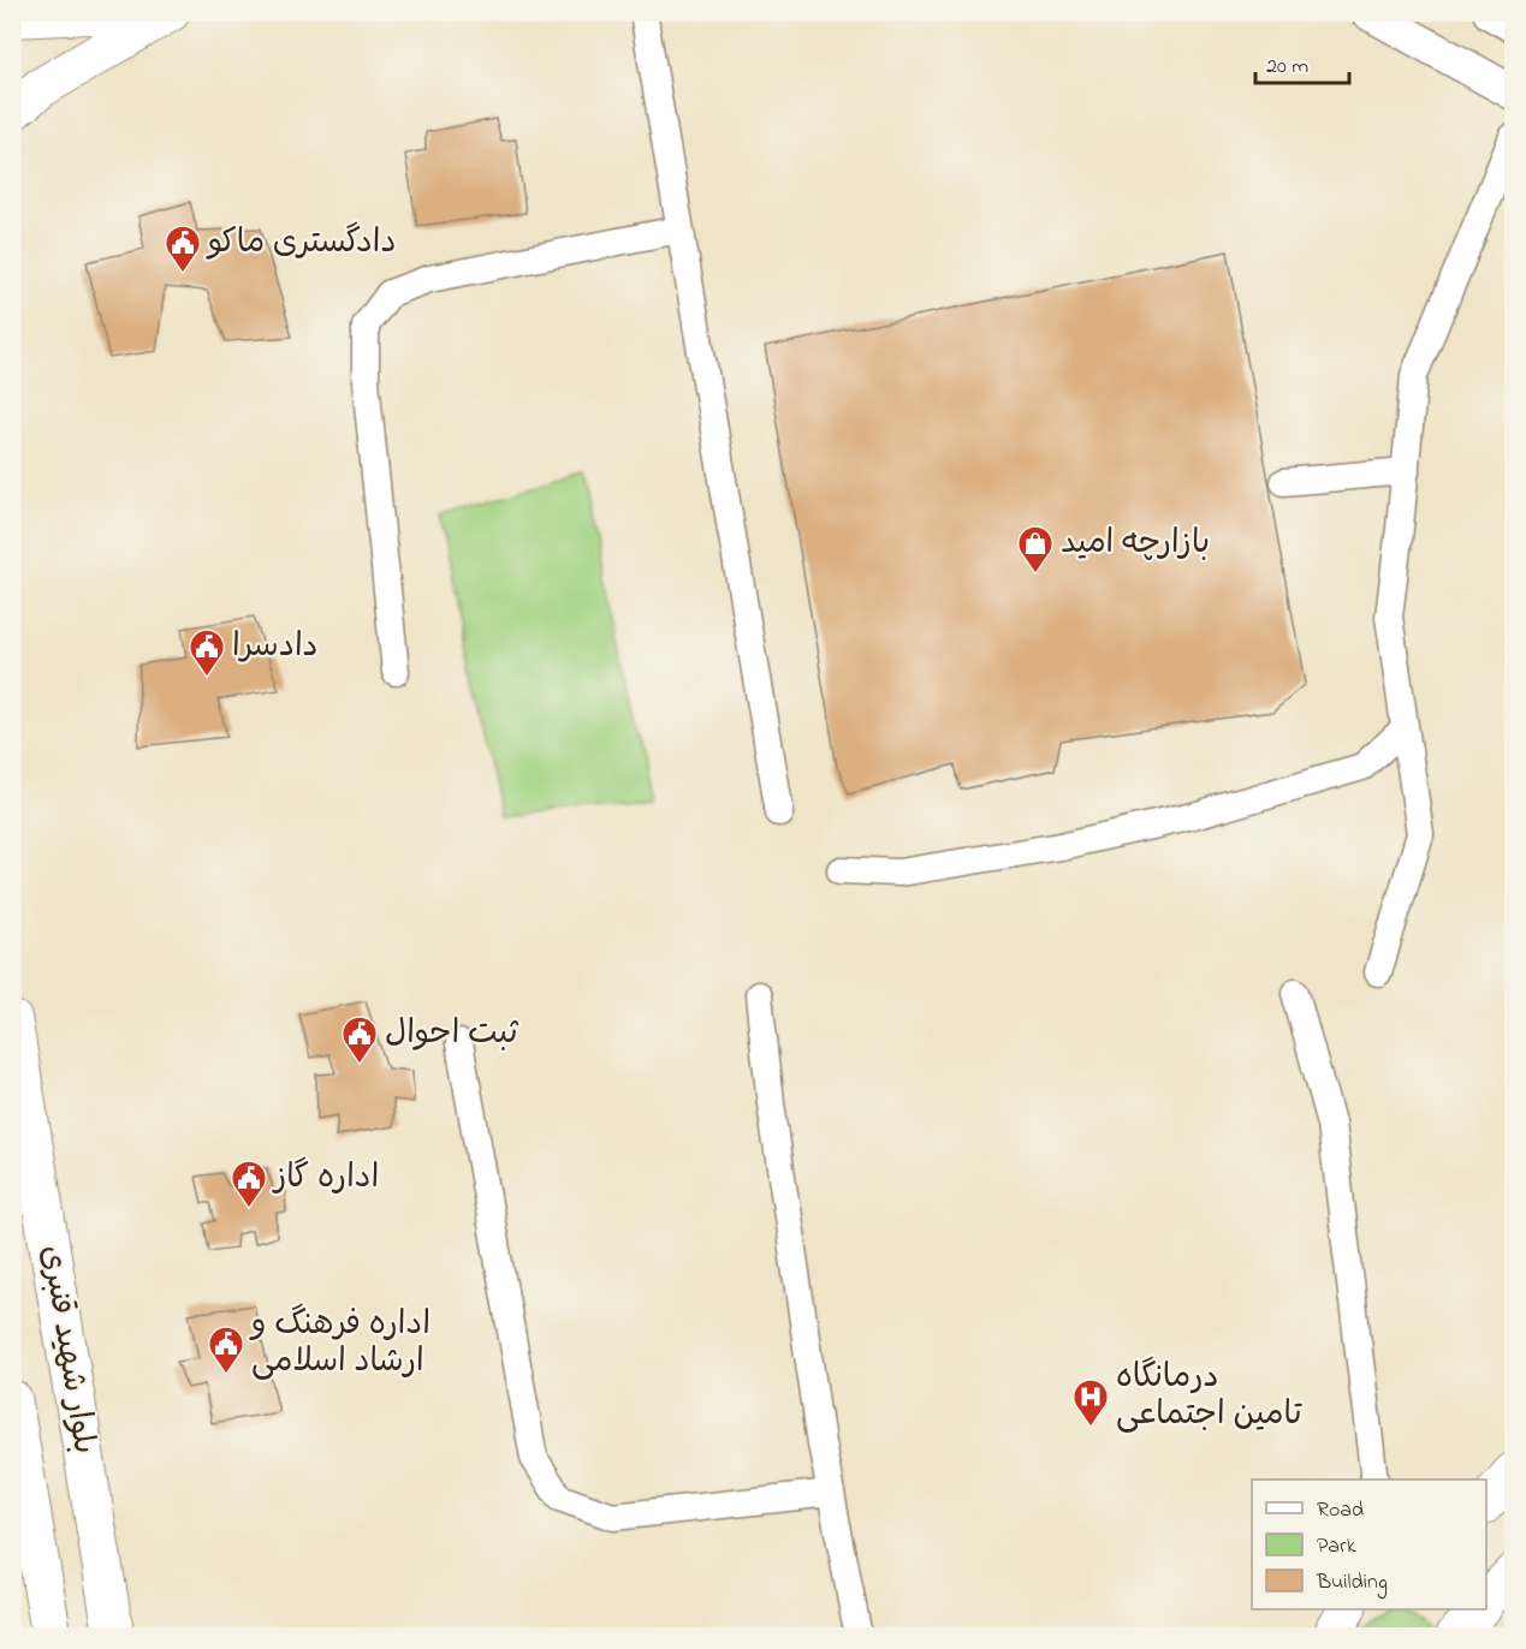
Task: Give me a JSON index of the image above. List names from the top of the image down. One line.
{"streets":{"highway":["بلوار شهید قنبری"]},"places":{"public building":["دادگستری ماکو","دادسرا","ثبت احوال","اداره گاز","اداره فرهنگ و ارشاد اسلامی"],"shop":["بازارچه امید"],"hospital":["درمانگاه تامین اجتماعی"]},"legend":["Road","Park","Building"],"scale_bar":"20 m"}
